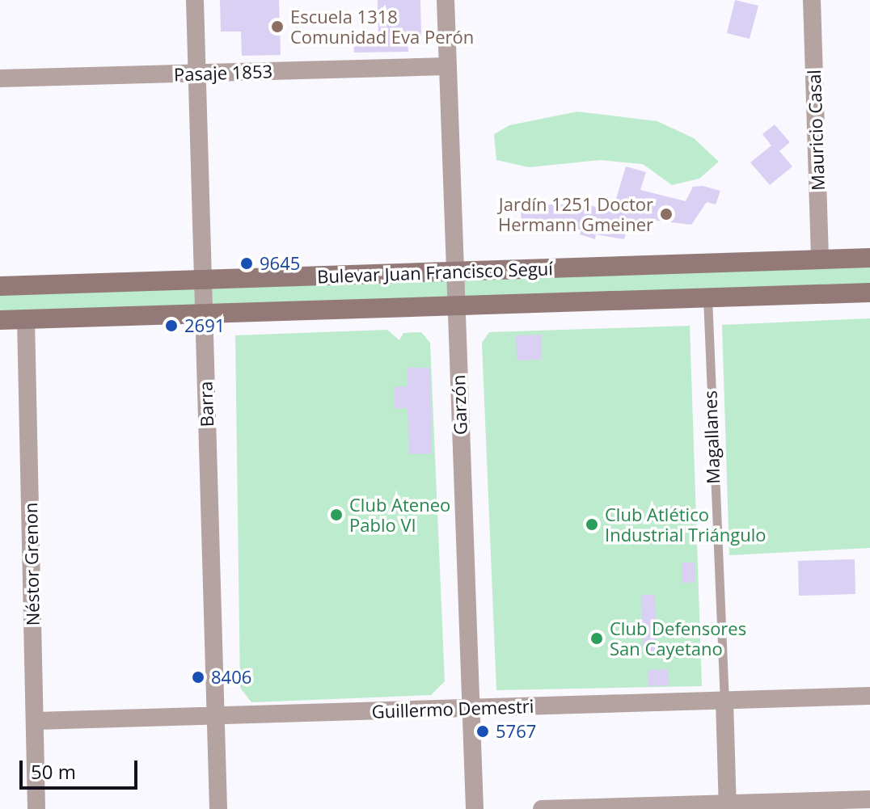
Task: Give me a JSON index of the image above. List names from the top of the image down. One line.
{"streets":{"main road":["Bulevar Juan Francisco Seguí"],"street":["Pasaje 1853","Mauricio Casal","Barra","Garzón","Magallanes","Néstor Grenon","Guillermo Demestri"]},"crossings":[["Pasaje 1853","Barra"],["Pasaje 1853","Garzón"],["Mauricio Casal","Bulevar Juan Francisco Seguí"],["Bulevar Juan Francisco Seguí","Barra"],["Bulevar Juan Francisco Seguí","Garzón"],["Bulevar Juan Francisco Seguí","Magallanes"],["Bulevar Juan Francisco Seguí","Néstor Grenon"],["Barra","Guillermo Demestri"],["Garzón","Guillermo Demestri"],["Magallanes","Guillermo Demestri"],["Néstor Grenon","Guillermo Demestri"]],"places":["Escuela 1318 Comunidad Eva Perón","Jardín 1251 Doctor Hermann Gmeiner","9645","2691","Club Ateneo Pablo VI","Club Atlético Industrial Triángulo","Club Defensores San Cayetano","8406","5767"],"scale_bar":"50 m"}
